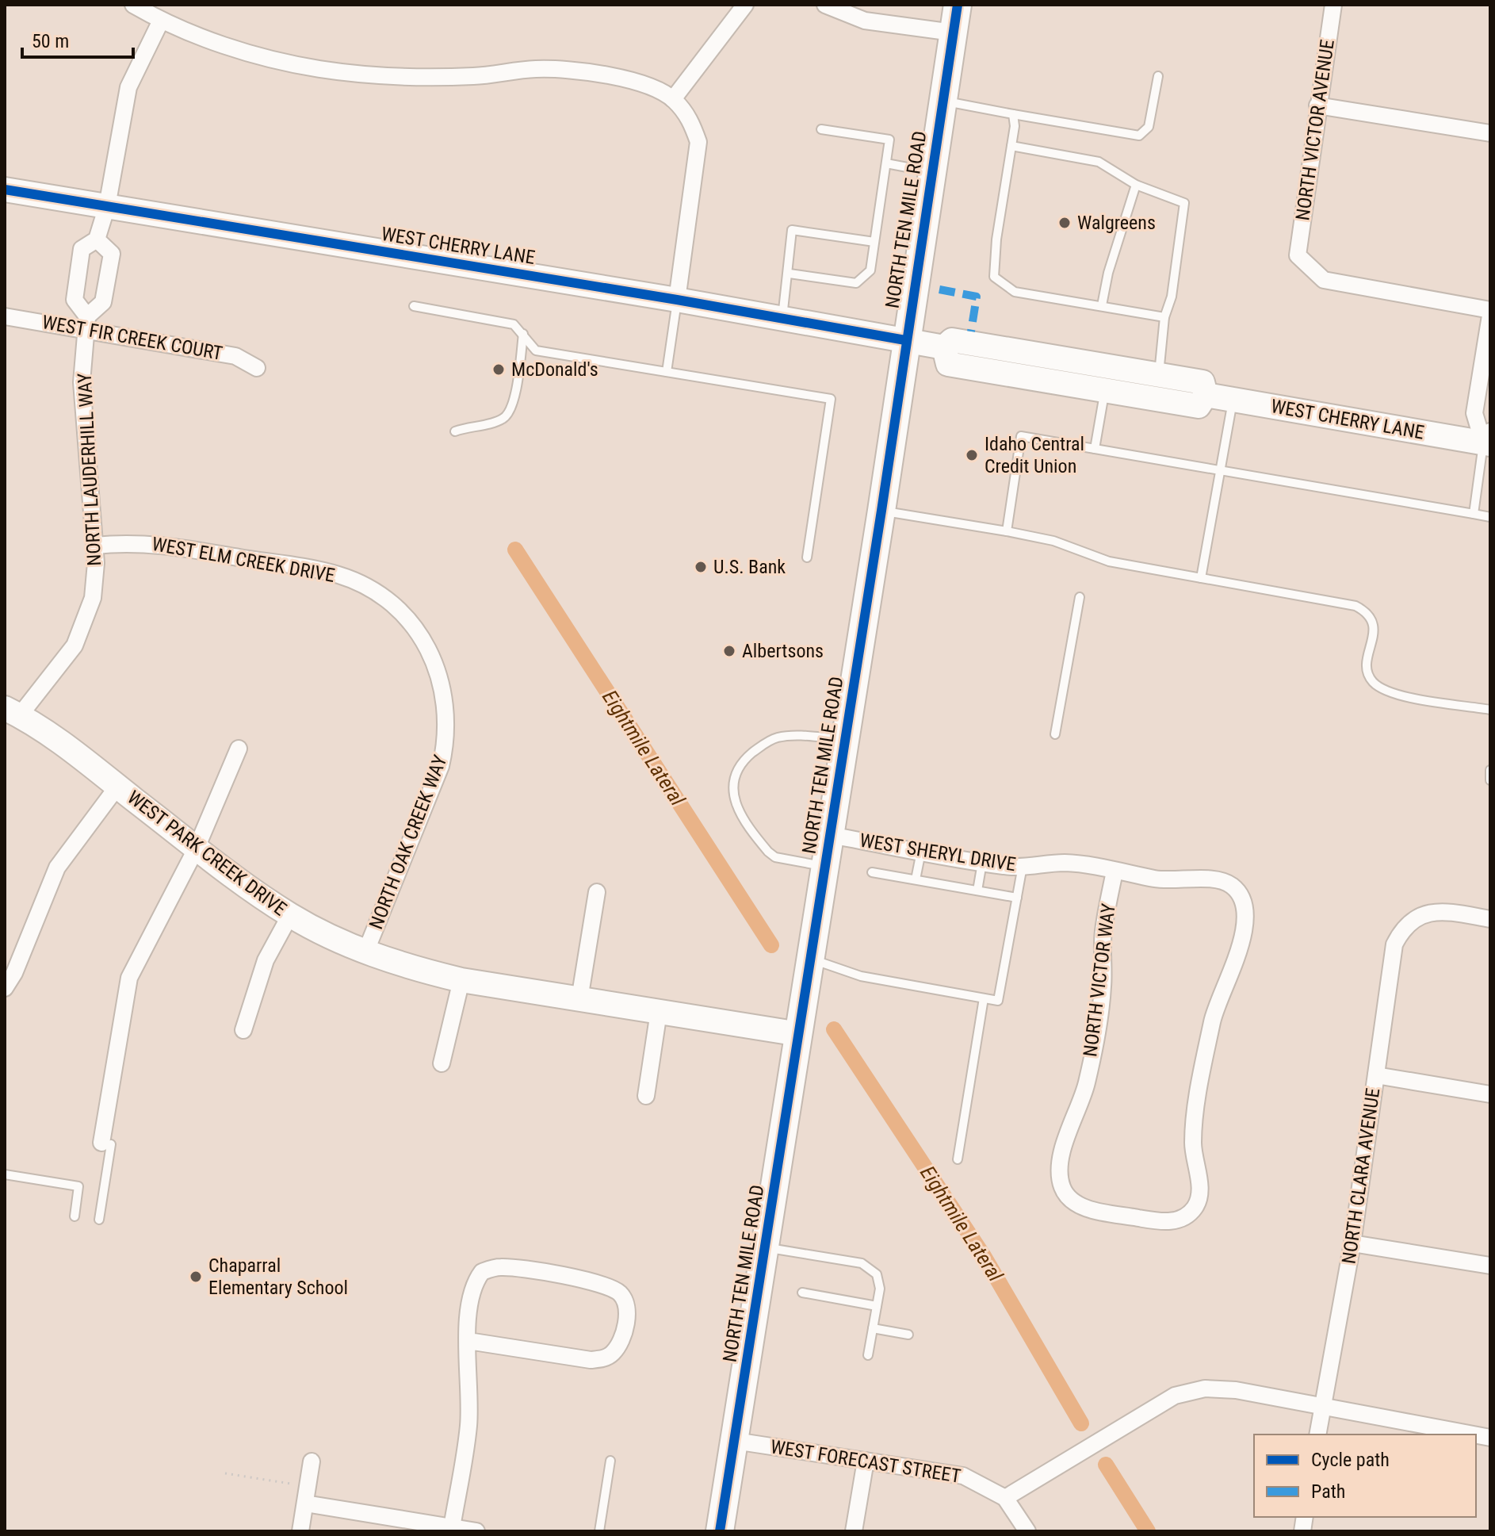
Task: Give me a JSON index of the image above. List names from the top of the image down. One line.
{"streets":{"main road":["NORTH TEN MILE ROAD","WEST CHERRY LANE","WEST PARK CREEK DRIVE"],"street":["NORTH VICTOR AVENUE","WEST FIR CREEK COURT","NORTH LAUDERHILL WAY","WEST ELM CREEK DRIVE","NORTH OAK CREEK WAY","WEST SHERYL DRIVE","NORTH VICTOR WAY","NORTH CLARA AVENUE","WEST FORECAST STREET"]},"crossings":[["NORTH TEN MILE ROAD","WEST CHERRY LANE"],["NORTH TEN MILE ROAD","WEST SHERYL DRIVE"],["NORTH TEN MILE ROAD","WEST PARK CREEK DRIVE"],["NORTH TEN MILE ROAD","WEST FORECAST STREET"],["WEST CHERRY LANE","NORTH LAUDERHILL WAY"],["WEST FIR CREEK COURT","NORTH LAUDERHILL WAY"],["NORTH LAUDERHILL WAY","WEST ELM CREEK DRIVE"],["NORTH LAUDERHILL WAY","WEST PARK CREEK DRIVE"],["WEST ELM CREEK DRIVE","NORTH OAK CREEK WAY"],["NORTH OAK CREEK WAY","WEST PARK CREEK DRIVE"],["WEST SHERYL DRIVE","NORTH VICTOR WAY"]],"water":["Eightmile Lateral"],"places":["Walgreens","McDonald's","Idaho Central Credit Union","U.S. Bank","Albertsons","Chaparral Elementary School"],"legend":["Cycle path","Path"],"scale_bar":"50 m"}
